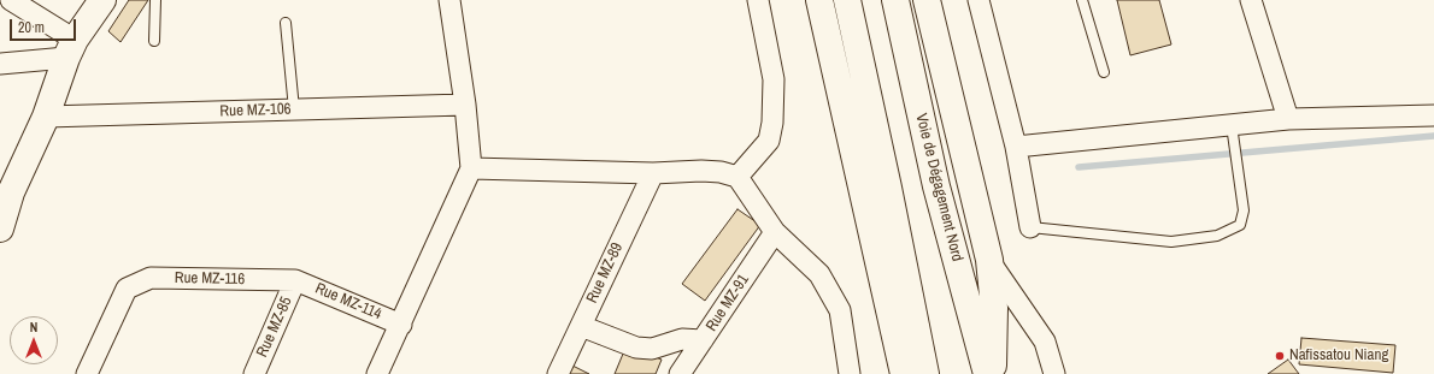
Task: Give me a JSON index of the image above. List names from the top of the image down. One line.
{"streets":{"main road":["Voie de Dégagement Nord"],"street":["Rue MZ-106","Rue MZ-89","Rue MZ-116","Rue MZ-114","Rue MZ-91","Rue MZ-85"]},"crossings":[["Rue MZ-116","Rue MZ-114"],["Rue MZ-116","Rue MZ-85"],["Rue MZ-114","Rue MZ-85"]],"places":["Nafissatou Niang"],"scale_bar":"20 m","north":"top"}
